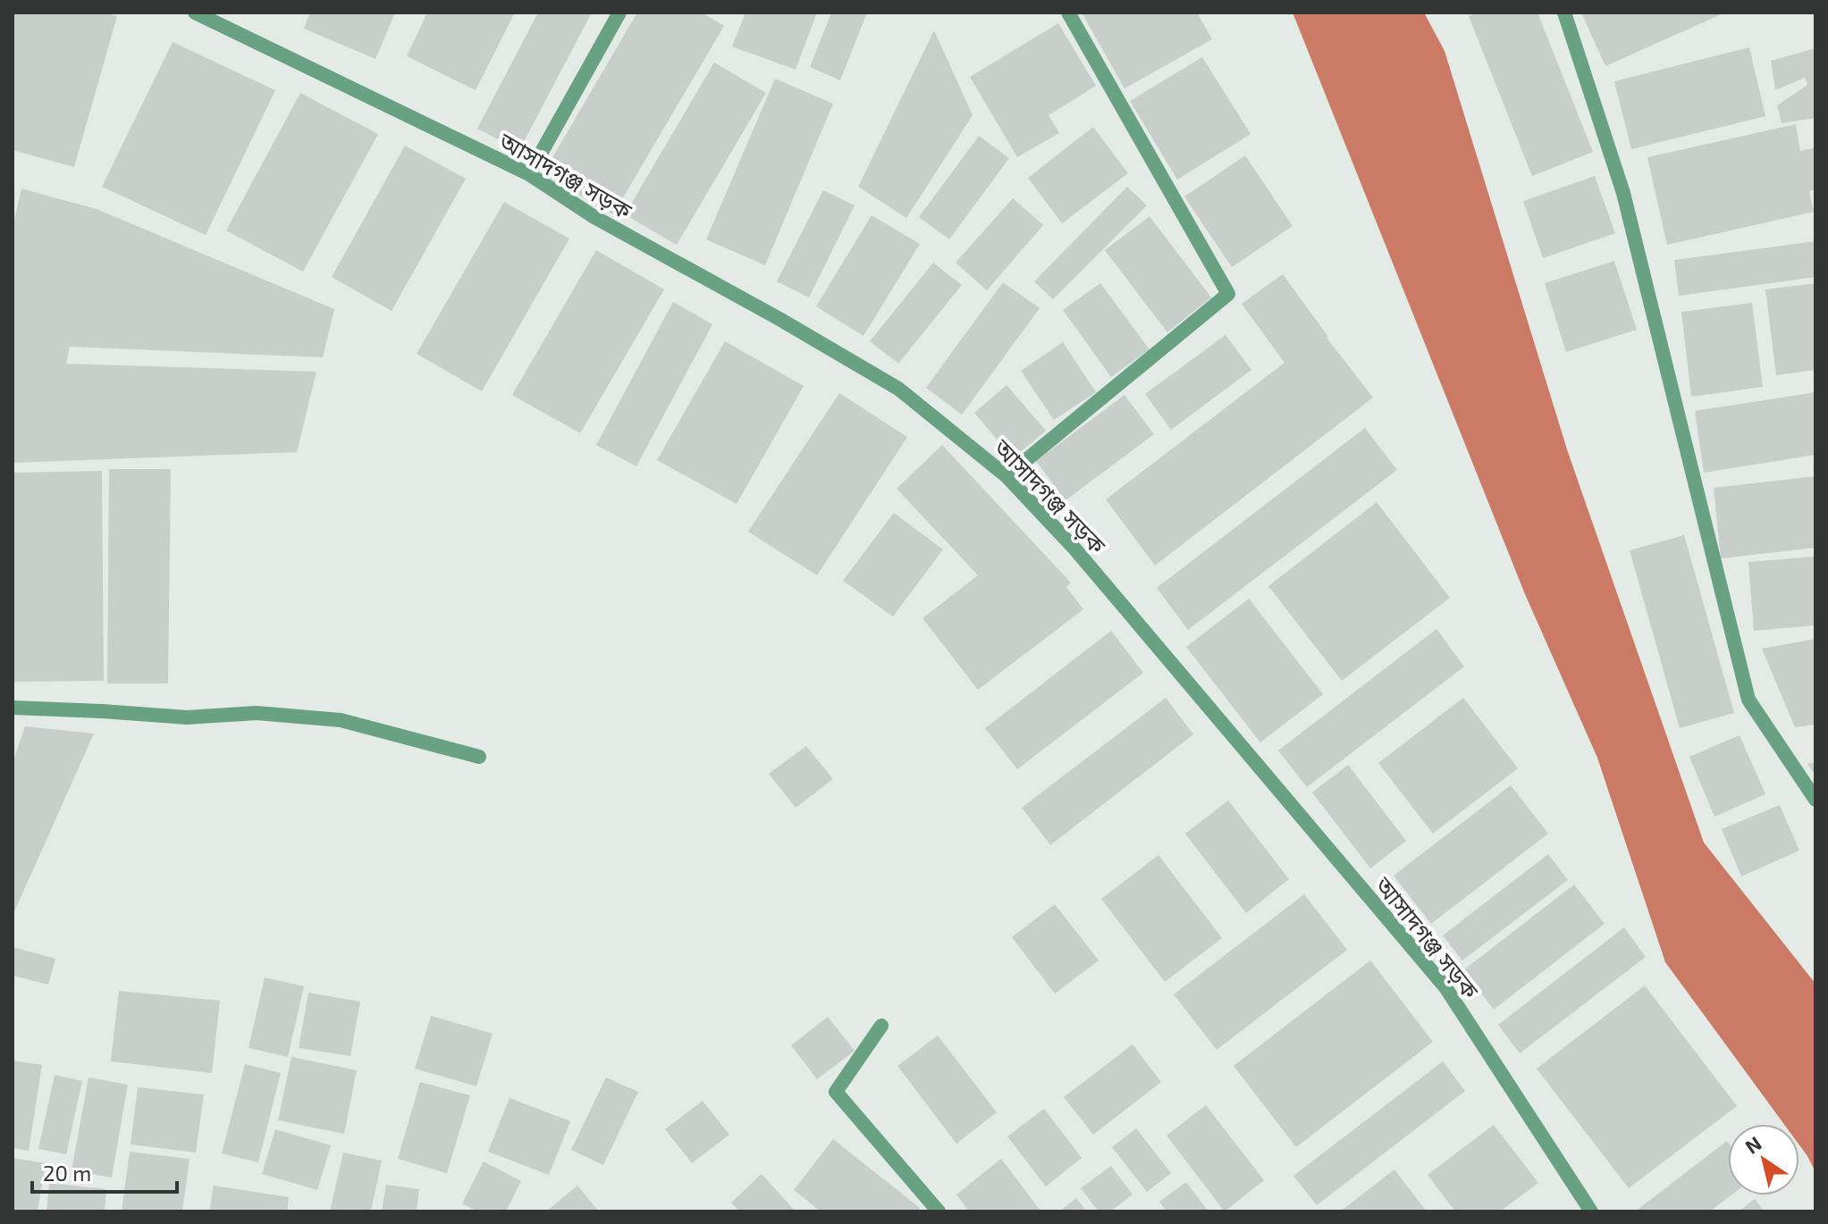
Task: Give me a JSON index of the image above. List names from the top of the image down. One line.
{"streets":{"street":["আসাদগঞ্জ সড়ক"]},"scale_bar":"20 m","north":"top left"}
